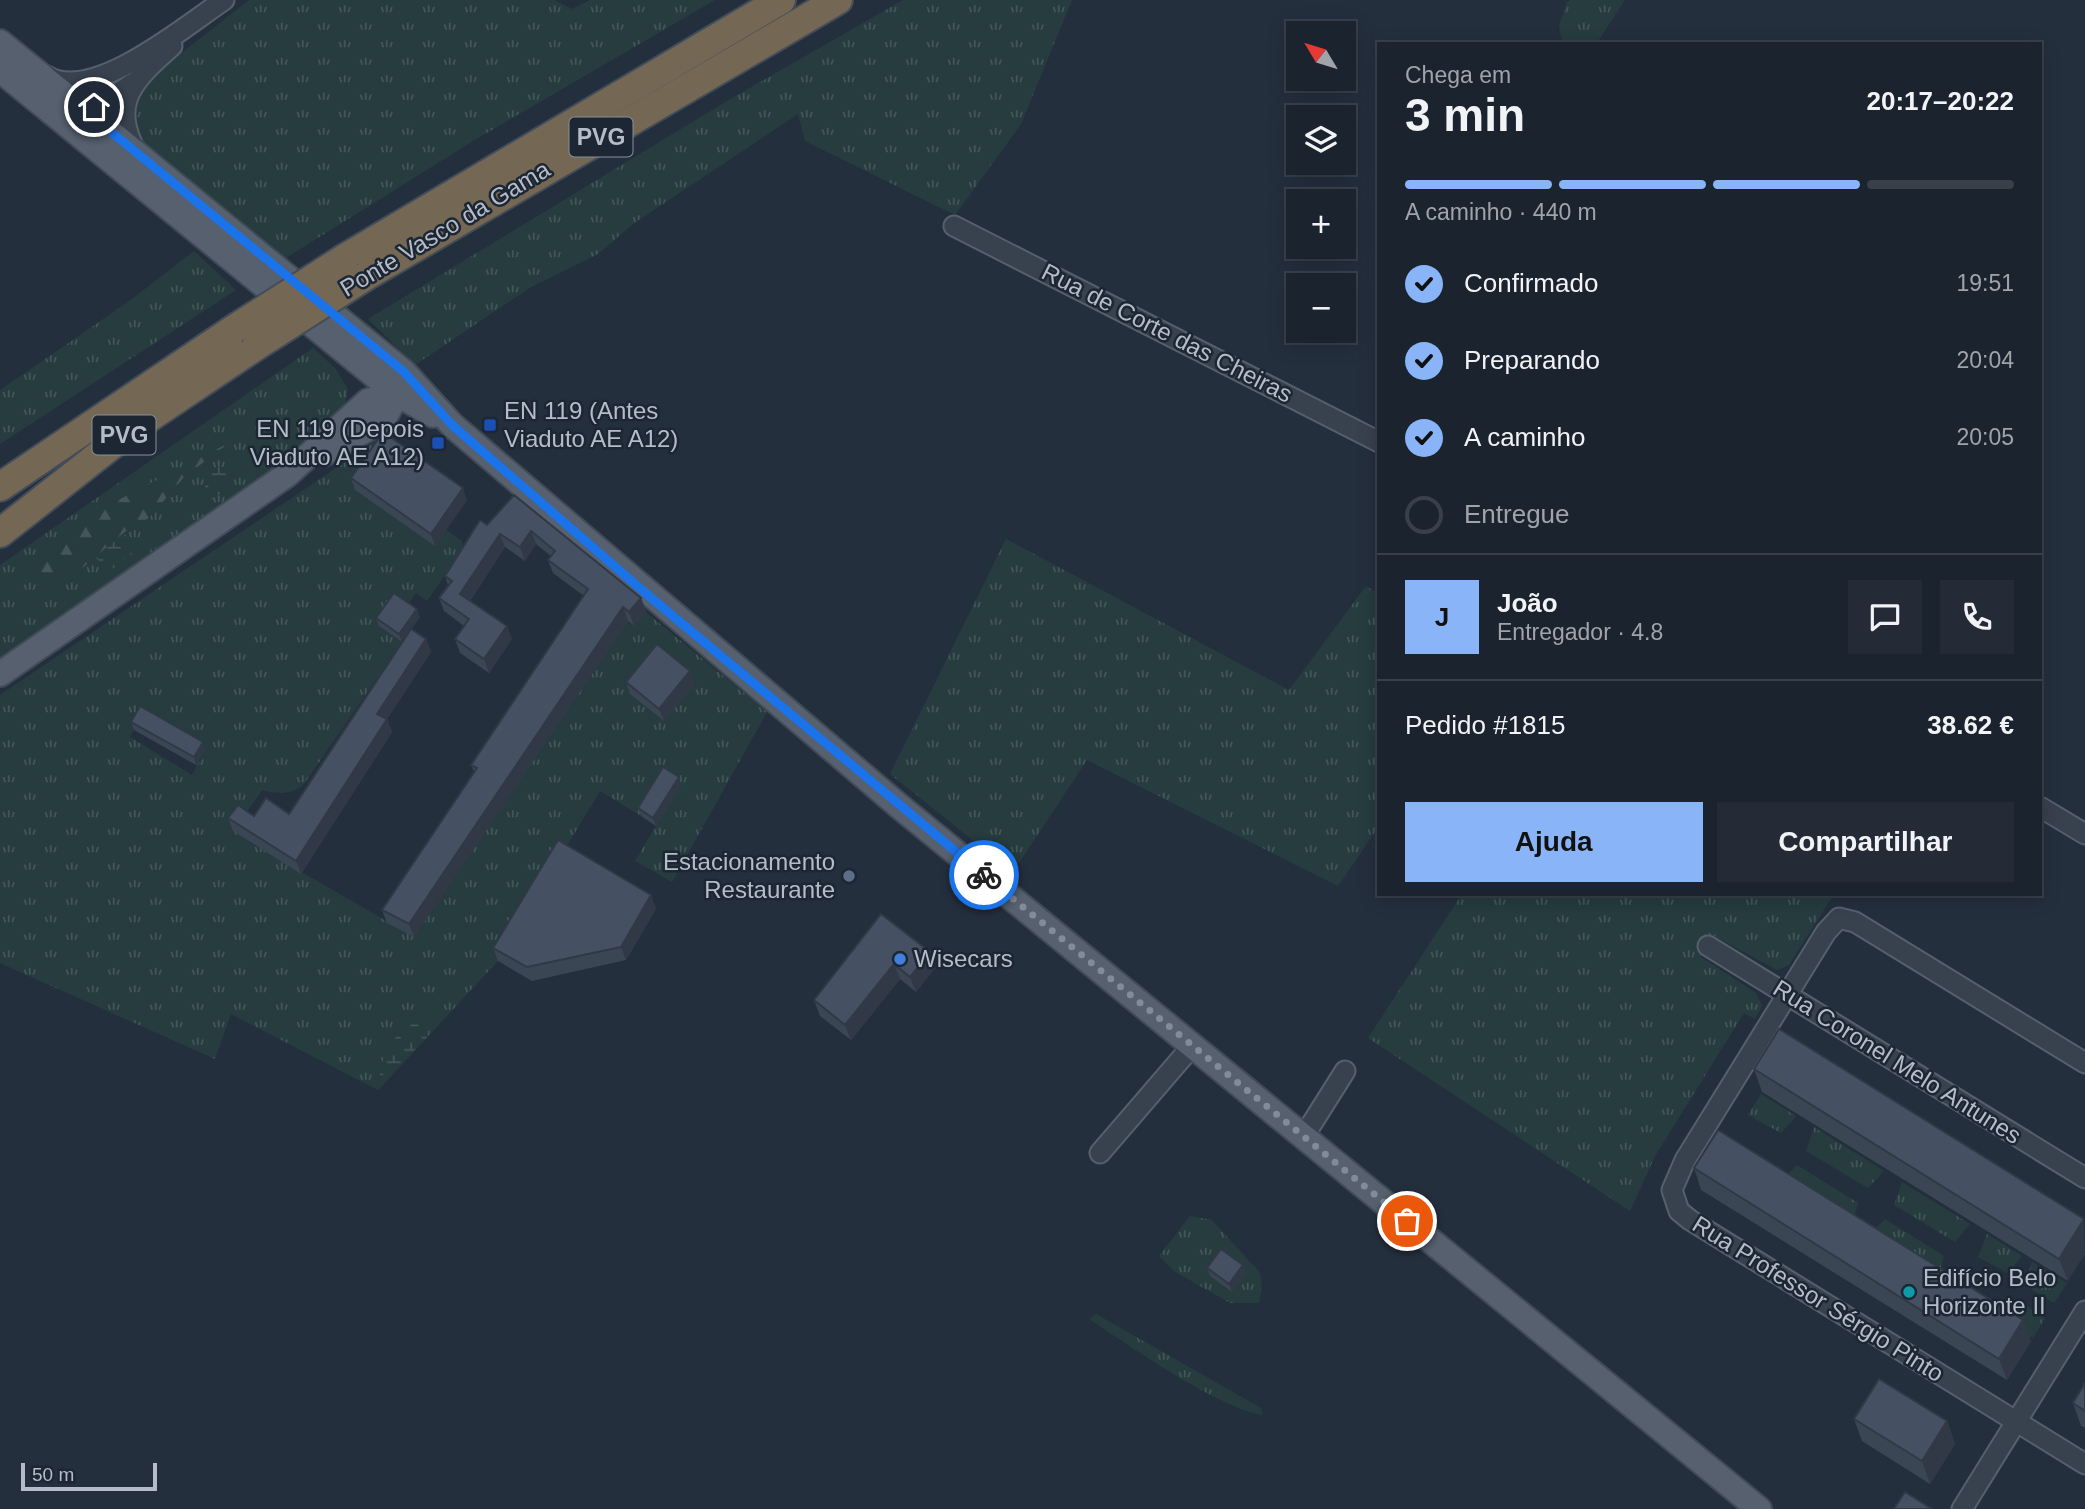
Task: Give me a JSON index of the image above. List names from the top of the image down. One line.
{"streets":{"highway":["PVG","Ponte Vasco da Gama"],"street":["Rua de Corte das Cheiras","Rua Coronel Melo Antunes","Rua Professor Sérgio Pinto"]},"crossings":[["Rua Coronel Melo Antunes","Rua Professor Sérgio Pinto"]],"places":{"transit":["EN 119 (Antes Viaduto AE A12)","EN 119 (Depois Viaduto AE A12)"],"other":["Estacionamento Restaurante","Wisecars","Edifício Belo Horizonte II"]},"scale_bar":"50 m","north":"top left","page":{"map_buttons":["+","−"],"heading":["3 min","Chega em","20:17–20:22"],"panel":["João","Entregador · 4.8","Pedido #1815","38.62 €"],"bar":"A caminho · 440 m","list":[["Confirmado","19:51"],["Preparando","20:04"],["A caminho","20:05"],"Entregue"],"round":"J","buttons":["Ajuda","Compartilhar"],"scale":"50 m"}}
